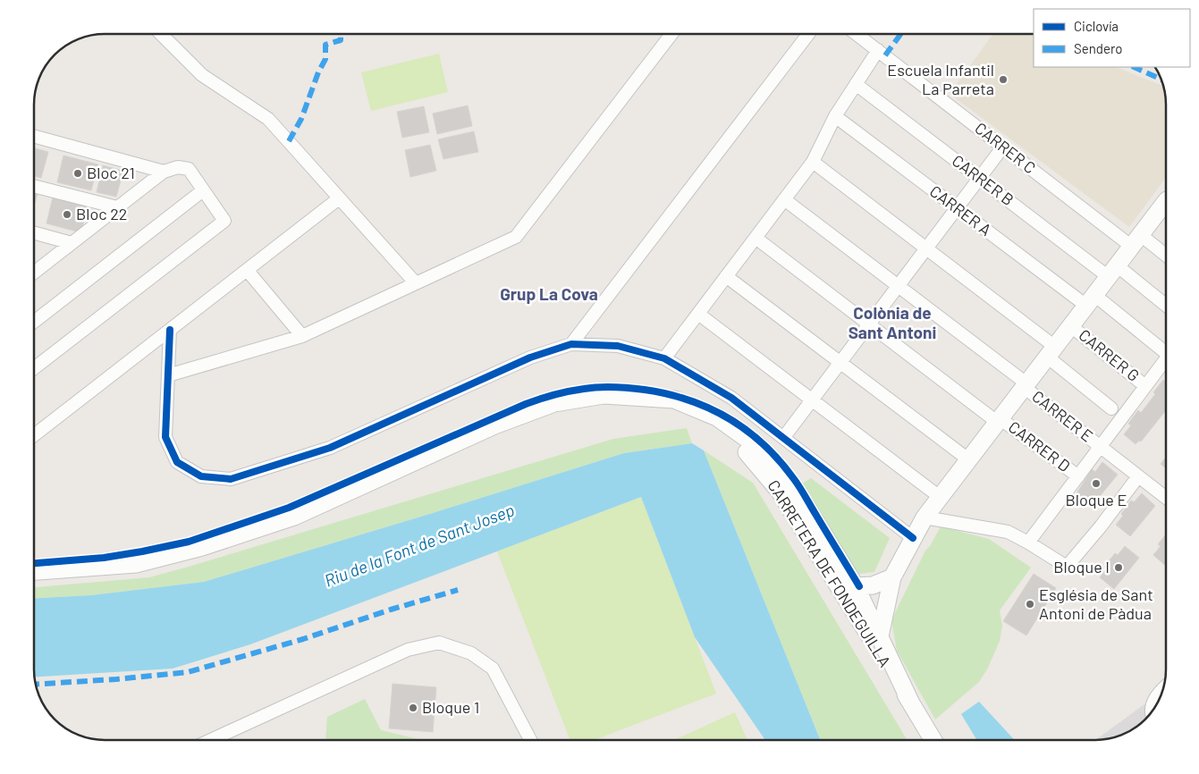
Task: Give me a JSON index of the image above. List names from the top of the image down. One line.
{"streets":{"main road":["CARRETERA DE FONDEGUILLA"],"street":["CARRER C","CARRER B","CARRER A","CARRER G","CARRER E","CARRER D"]},"districts":["Grup La Cova","Colònia de Sant Antoni"],"water":["Riu de la Font de Sant Josep"],"places":["Escuela Infantil La Parreta","Bloc 21","Bloc 22","Bloque E","Bloque I","Església de Sant Antoni de Pàdua","Bloque 1"],"legend":["Ciclovía","Sendero"]}
